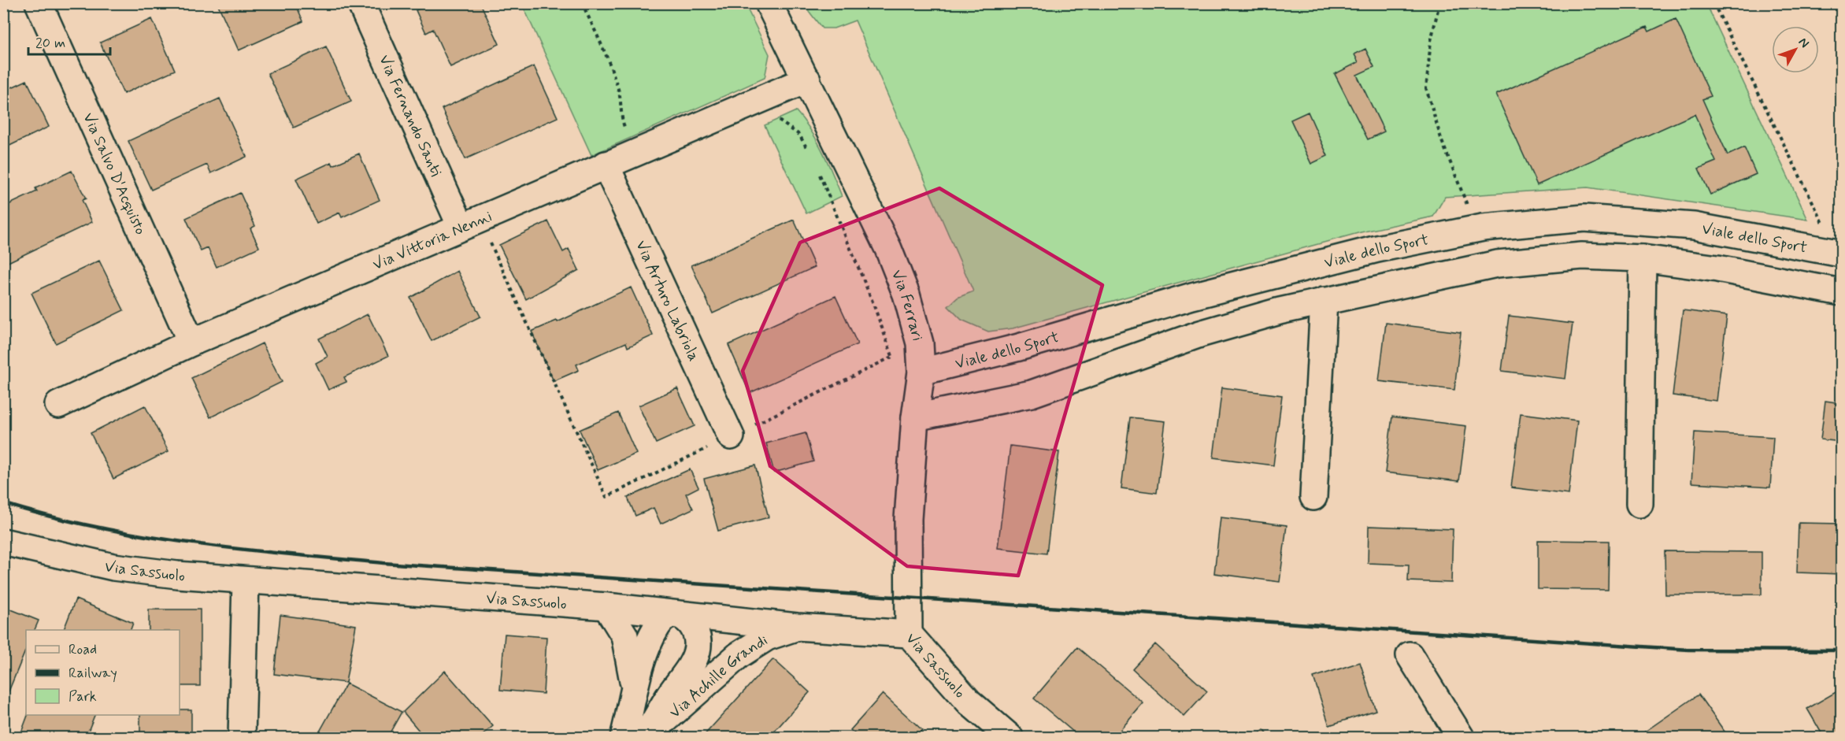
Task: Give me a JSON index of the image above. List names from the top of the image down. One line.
{"streets":{"street":["Via Fernando Santi","Via Salvo D'Acquisto","Viale dello Sport","Via Vittoria Nenni","Via Arturo Labriola","Via Ferrari","Via Sassuolo","Via Achille Grandi"]},"crossings":[["Via Fernando Santi","Via Vittoria Nenni"],["Via Salvo D'Acquisto","Via Vittoria Nenni"],["Viale dello Sport","Via Ferrari"],["Via Vittoria Nenni","Via Arturo Labriola"],["Via Vittoria Nenni","Via Ferrari"],["Via Ferrari","Via Sassuolo"],["Via Sassuolo","Via Achille Grandi"]],"legend":["Road","Railway","Park"],"scale_bar":"20 m","north":"top right"}
